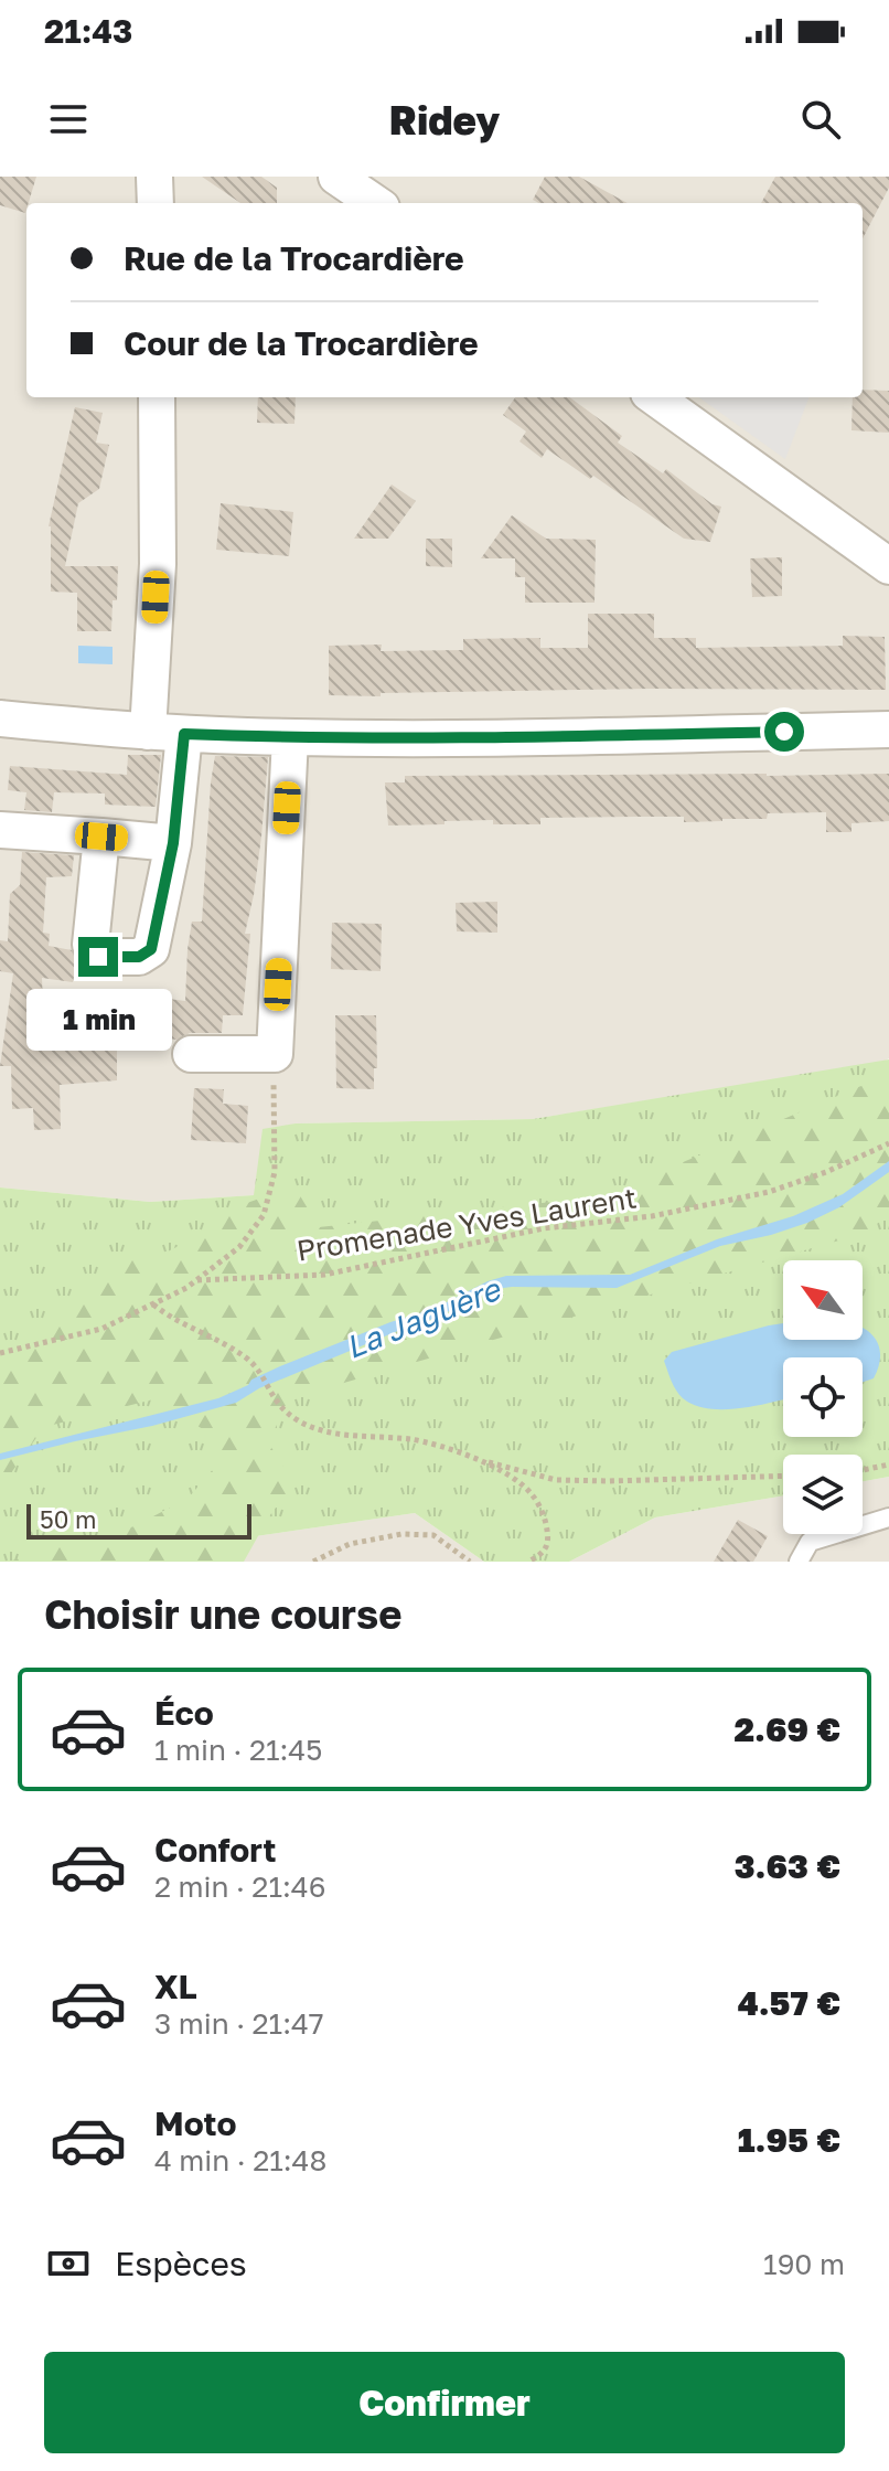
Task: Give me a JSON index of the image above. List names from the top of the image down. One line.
{"streets":{"path":["Promenade Yves Laurent"]},"water":["La Jaguère"],"scale_bar":"50 m","north":"top left","page":{"status":"21:43","header":"Ridey","banner":["Rue de la Trocardière","Cour de la Trocardière"],"bubble":"1 min","scale":"50 m","heading":"Choisir une course","list":[{"name":"Éco","note":"1 min · 21:45","value":"2.69 €"},{"name":"Confort","note":"2 min · 21:46","value":"3.63 €"},{"name":"XL","note":"3 min · 21:47","value":"4.57 €"},{"name":"Moto","note":"4 min · 21:48","value":"1.95 €"}],"pay":["Espèces","190 m"],"buttons":"Confirmer"}}
